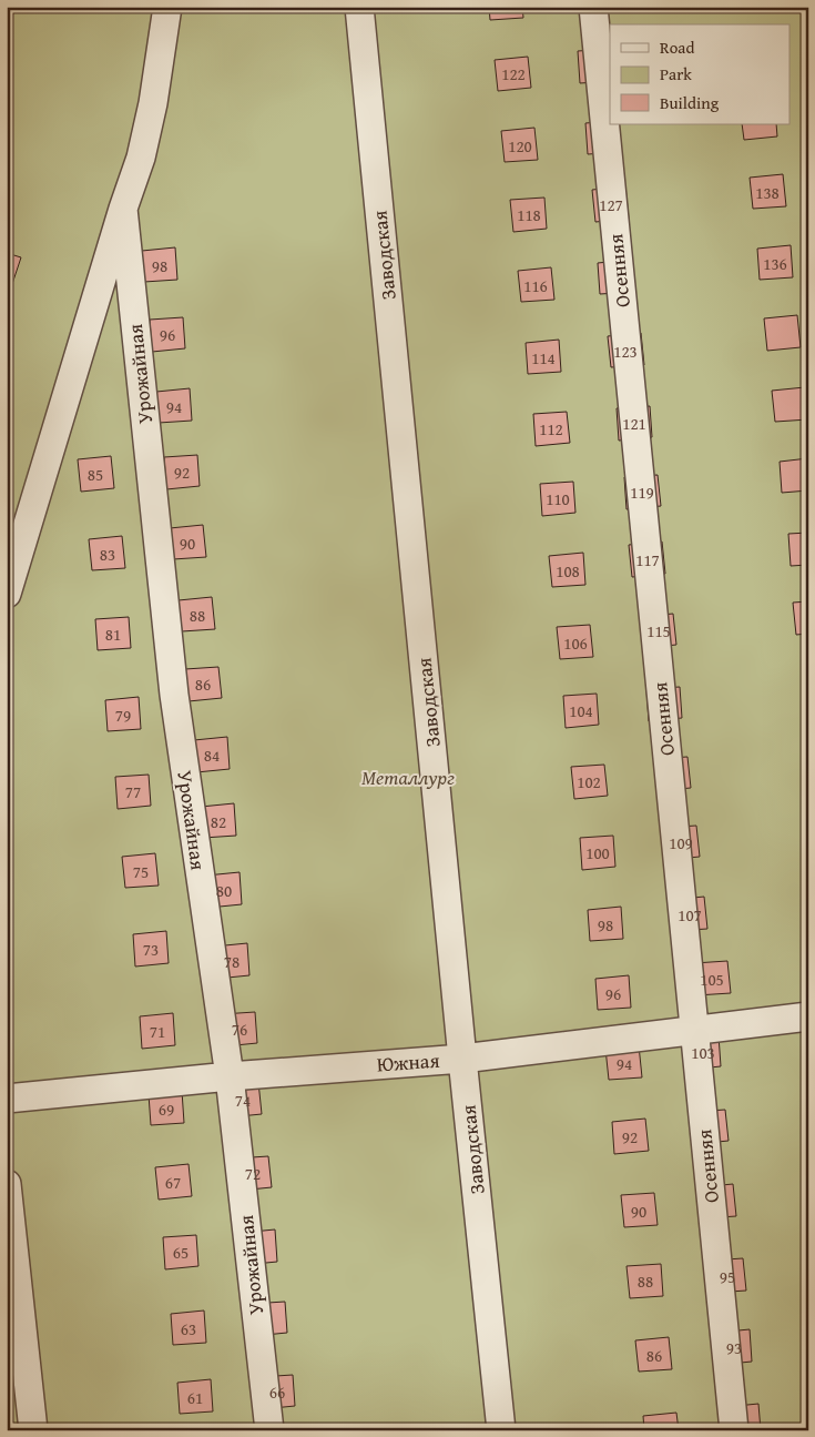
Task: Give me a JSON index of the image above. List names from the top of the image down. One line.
{"streets":{"street":["Заводская","Осенняя","Урожайная","Южная"]},"crossings":[["Заводская","Южная"],["Осенняя","Южная"],["Урожайная","Южная"]],"parks":["Металлург"],"house_numbers":["122","120","138","127","118","136","98","116","96","123","114","94","121","112","92","85","119","110","90","83","117","108","88","115","81","106","86","104","79","84","102","77","82","109","100","75","80","107","98","73","78","105","96","76","71","103","94","74","69","92","72","67","90","65","95","88","63","93","86","66","61"],"legend":["Road","Park","Building"]}
